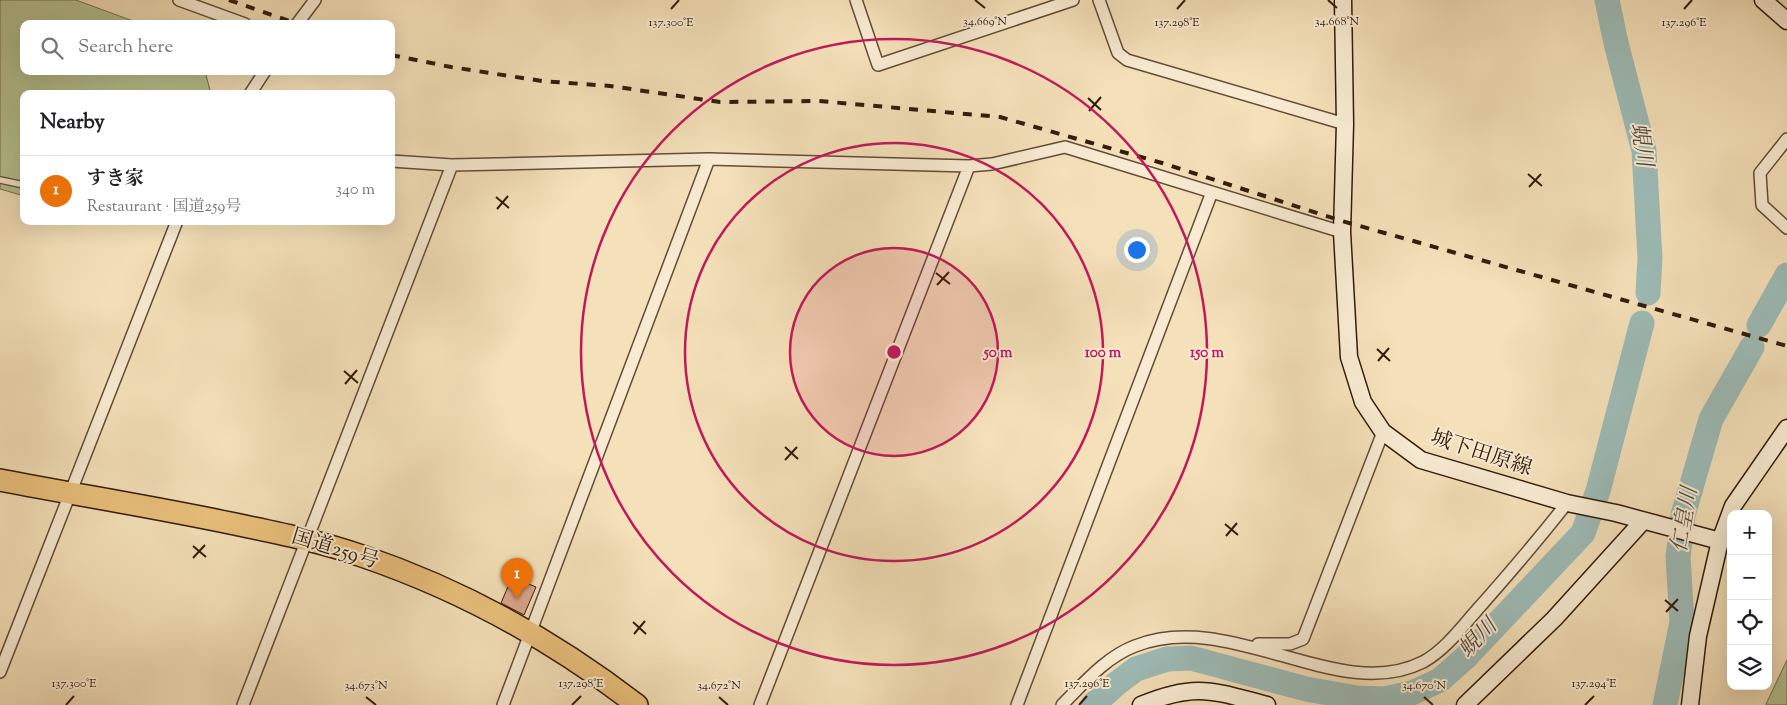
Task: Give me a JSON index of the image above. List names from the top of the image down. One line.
{"streets":{"highway":["国道259号"],"main road":["城下田原線"]},"water":["蜆川","仁皇川"],"page":{"search":"Search here","heading":"Nearby","list":[{"mark":"1","name":"すき家","note":"Restaurant · 国道259号","value":"340 m"}],"map_buttons":["+","−"],"pins":"1"},"coordinates":["34.669°N","34.668°N","137.300°E","137.298°E","137.296°E","137.294°E","34.673°N","34.672°N","34.670°N"],"rings":["50 m","100 m","150 m"]}
